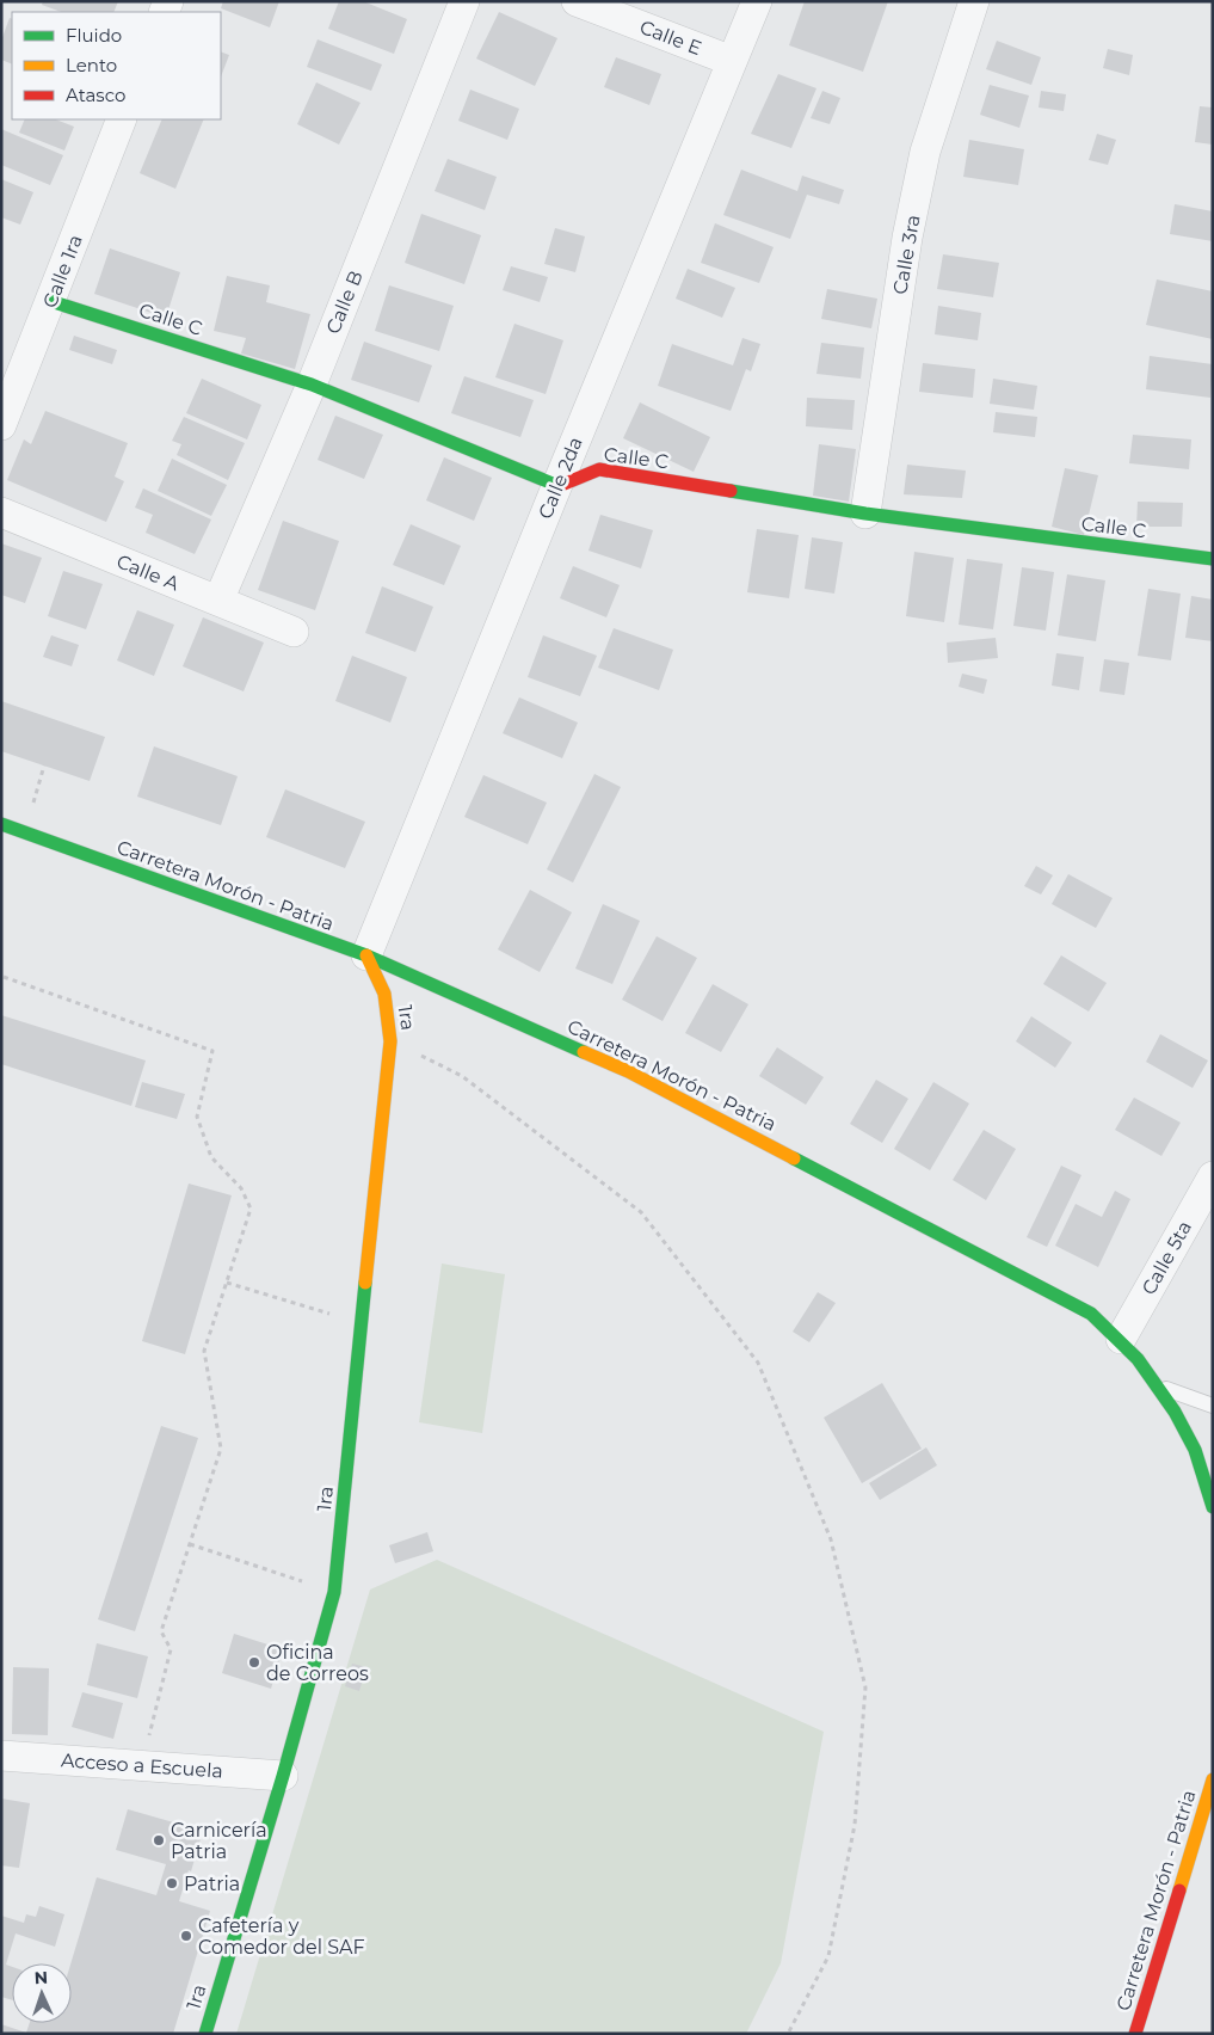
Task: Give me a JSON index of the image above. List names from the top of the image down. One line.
{"streets":{"street":["Calle E","Calle 3ra","Calle 1ra","Calle B","Calle C","Calle 2da","Calle A","Carretera Morón - Patria","1ra","Calle 5ta","Acceso a Escuela"]},"crossings":[["Calle E","Calle 2da"],["Calle 3ra","Calle C"],["Calle 1ra","Calle C"],["Calle B","Calle C"],["Calle B","Calle A"],["Calle C","Calle 2da"],["Calle 2da","Carretera Morón - Patria"],["Calle 2da","1ra"],["Carretera Morón - Patria","1ra"],["Carretera Morón - Patria","Calle 5ta"],["1ra","Acceso a Escuela"]],"places":["Oficina de Correos","Carnicería Patria","Patria","Cafetería y Comedor del SAF"],"legend":["Fluido","Lento","Atasco"],"north":"top"}
